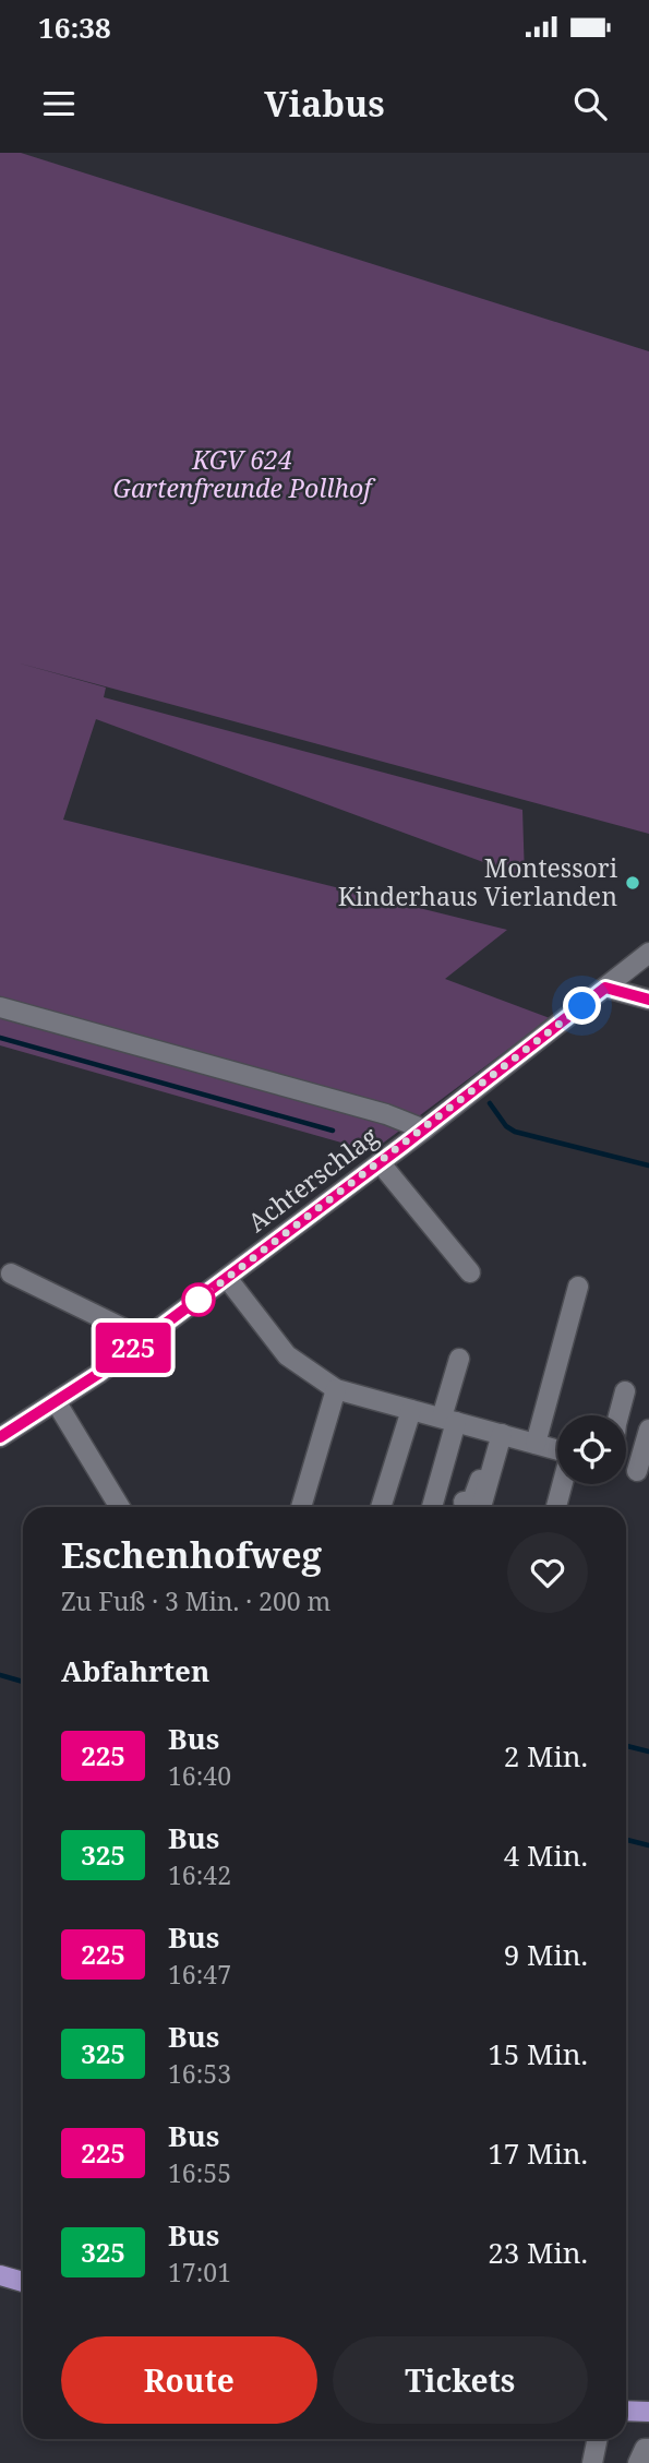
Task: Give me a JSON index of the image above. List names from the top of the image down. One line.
{"streets":{"street":["Achterschlag"]},"parks":["KGV 624 Gartenfreunde Pollhof"],"places":["Montessori Kinderhaus Vierlanden"],"lines":["bus line 225"],"page":{"status":"16:38","header":"Viabus","on_map":"225","heading":[["Eschenhofweg","Zu Fuß · 3 Min. · 200 m"],"Abfahrten"],"list":[{"mark":"225","name":"Bus","note":"16:40","value":"2 Min."},{"mark":"325","name":"Bus","note":"16:42","value":"4 Min."},{"mark":"225","name":"Bus","note":"16:47","value":"9 Min."},{"mark":"325","name":"Bus","note":"16:53","value":"15 Min."},{"mark":"225","name":"Bus","note":"16:55","value":"17 Min."},{"mark":"325","name":"Bus","note":"17:01","value":"23 Min."}],"buttons":["Route","Tickets"]}}
